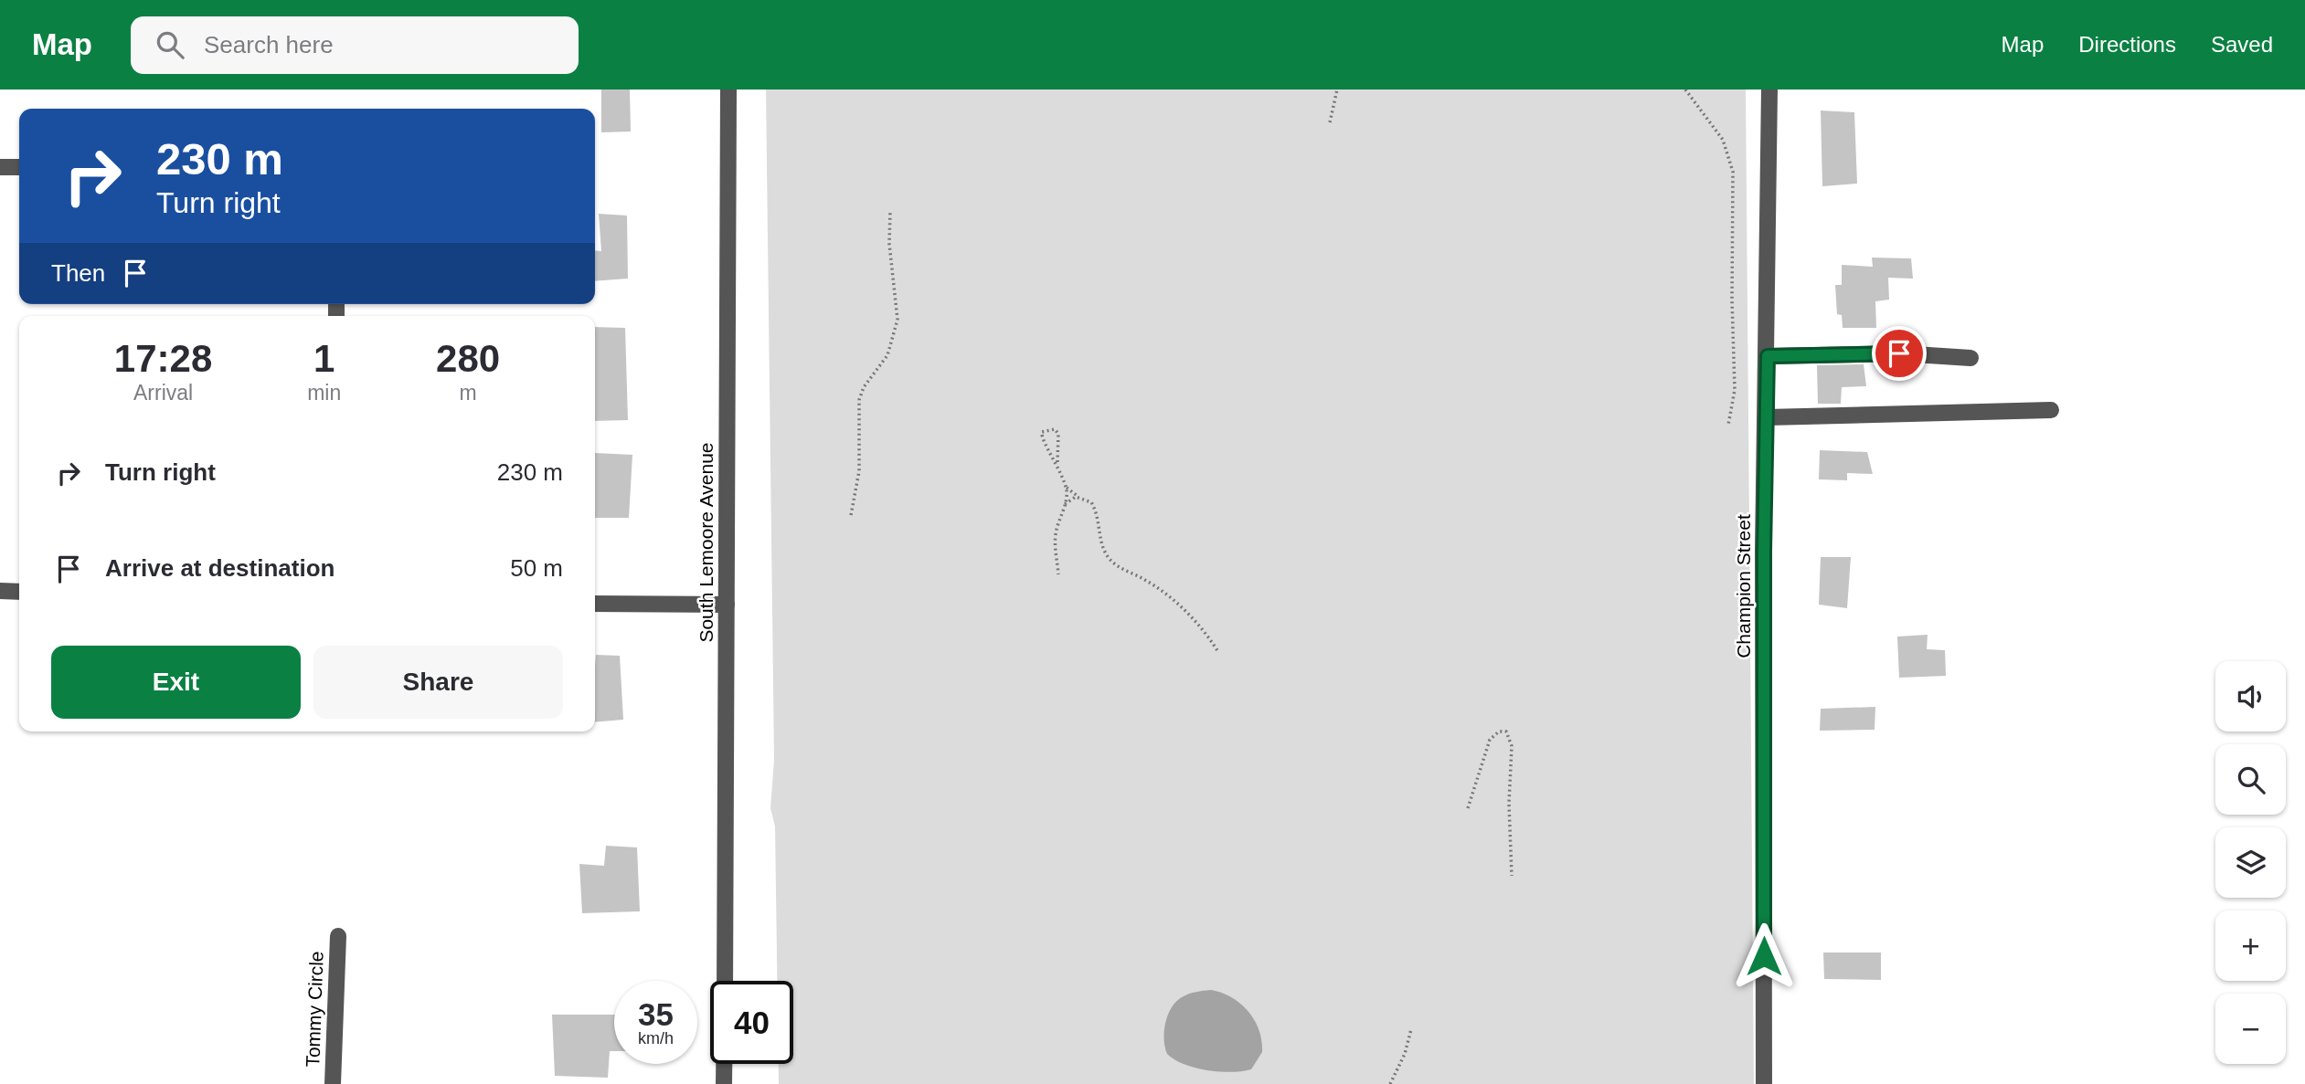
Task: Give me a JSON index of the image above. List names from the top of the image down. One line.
{"streets":{"street":["South Lemoore Avenue","Champion Street","Tommy Circle"]},"page":{"header":"Map","search":"Search here","nav":["Map","Directions","Saved"],"turn":["230 m","Turn right"],"then":"Then","eta":["17:28","Arrival","1","min","280","m"],"list":[{"name":"Turn right","value":"230 m"},{"name":"Arrive at destination","value":"50 m"}],"buttons":["Exit","Share"],"map_buttons":["+","−"],"speed":"35 km/h","limit":"40"}}
